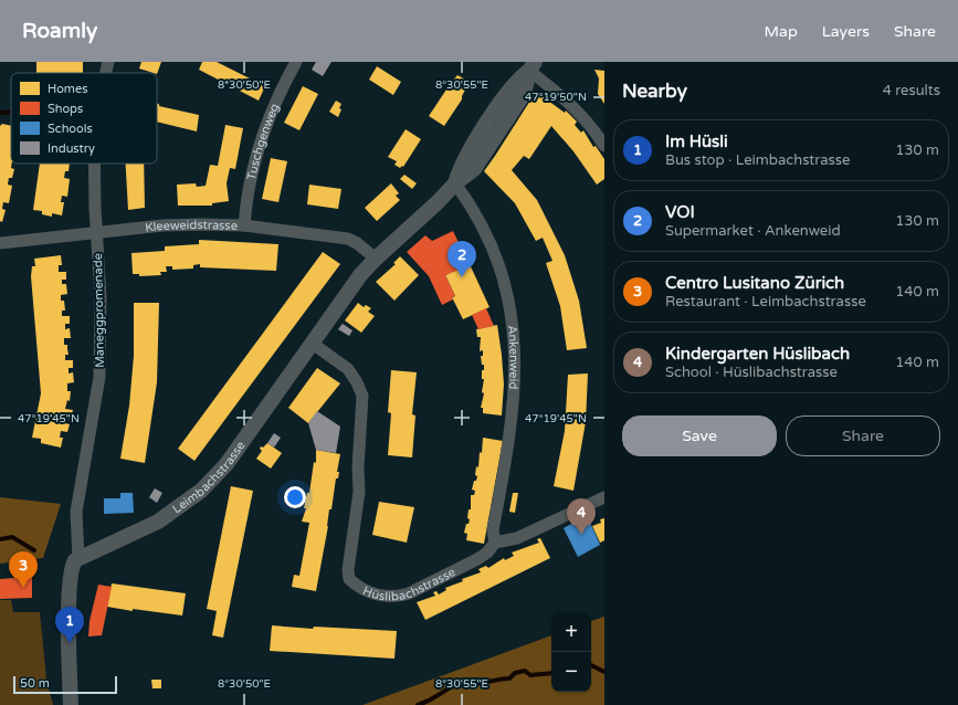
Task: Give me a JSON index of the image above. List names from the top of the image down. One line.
{"streets":{"street":["Tuschgenweg","Kleeweidstrasse","Maneggpromenade","Ankenweid","Leimbachstrasse","Hüslibachstrasse"]},"crossings":[["Tuschgenweg","Kleeweidstrasse"],["Kleeweidstrasse","Maneggpromenade"],["Kleeweidstrasse","Leimbachstrasse"],["Maneggpromenade","Leimbachstrasse"],["Ankenweid","Leimbachstrasse"],["Ankenweid","Hüslibachstrasse"],["Leimbachstrasse","Hüslibachstrasse"]],"legend":["Homes","Shops","Schools","Industry"],"scale_bar":"50 m","page":{"header":"Roamly","nav":["Map","Layers","Share"],"heading":["Nearby","4 results"],"list":[{"mark":"1","name":"Im Hüsli","note":"Bus stop · Leimbachstrasse","value":"130 m"},{"mark":"2","name":"VOI","note":"Supermarket · Ankenweid","value":"130 m"},{"mark":"3","name":"Centro Lusitano Zürich","note":"Restaurant · Leimbachstrasse","value":"140 m"},{"mark":"4","name":"Kindergarten Hüslibach","note":"School · Hüslibachstrasse","value":"140 m"}],"pins":["2","4","3","1"],"buttons":["Save","Share"],"map_buttons":["+","−"],"scale":"50 m"},"coordinates":["8°30'50\"E","8°30'55\"E","47°19'50\"N","47°19'45\"N"]}
